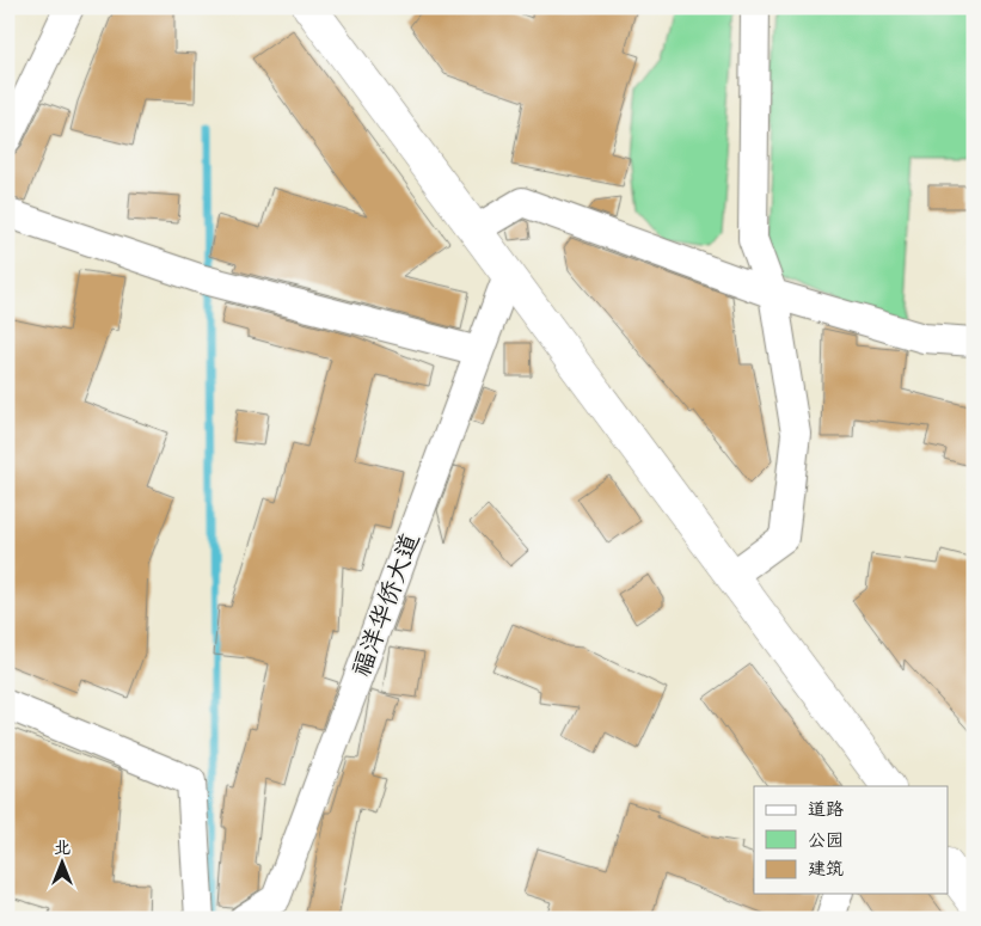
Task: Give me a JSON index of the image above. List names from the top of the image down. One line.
{"streets":{"street":["福洋华侨大道"]},"legend":["道路","公园","建筑"],"north":"top"}
